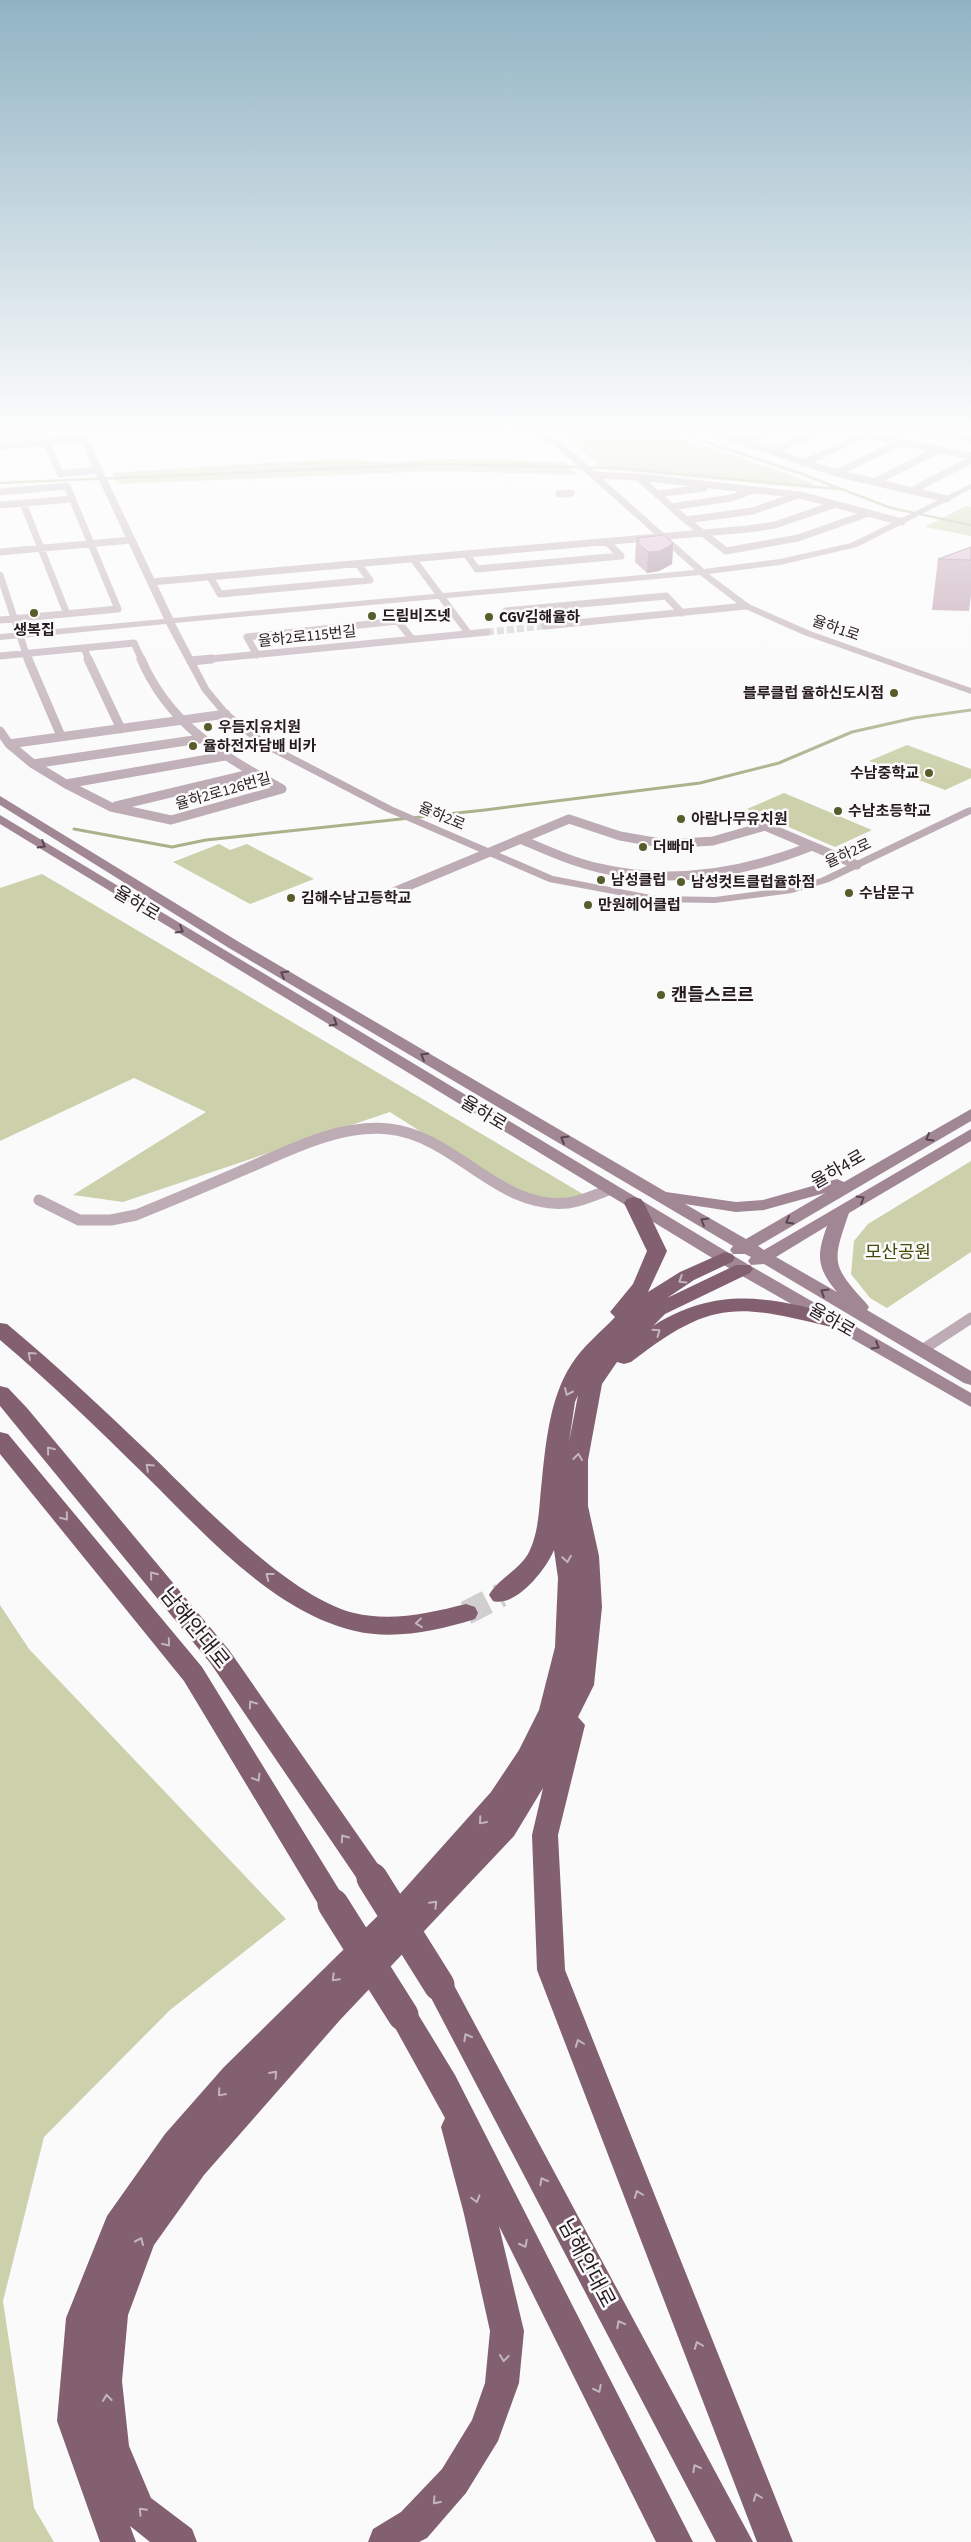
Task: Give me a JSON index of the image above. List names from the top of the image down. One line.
{"streets":{"highway":["남해안대로"],"main road":["율하로","율하4로"],"street":["율하1로","율하2로115번길","율하2로126번길","율하2로"]},"crossings":[["율하2로115번길","율하2로"],["율하로","율하4로"]],"parks":["모산공원"],"places":["생복집","드림비즈넷","CGV김해율하","블루클럽 율하신도시점","우듬지유치원","율하전자담배 비카","수남중학교","수남초등학교","아람나무유치원","더빠마","남성클럽","남성컷트클럽율하점","수남문구","김해수남고등학교","만원헤어클럽","캔들스르르"]}
